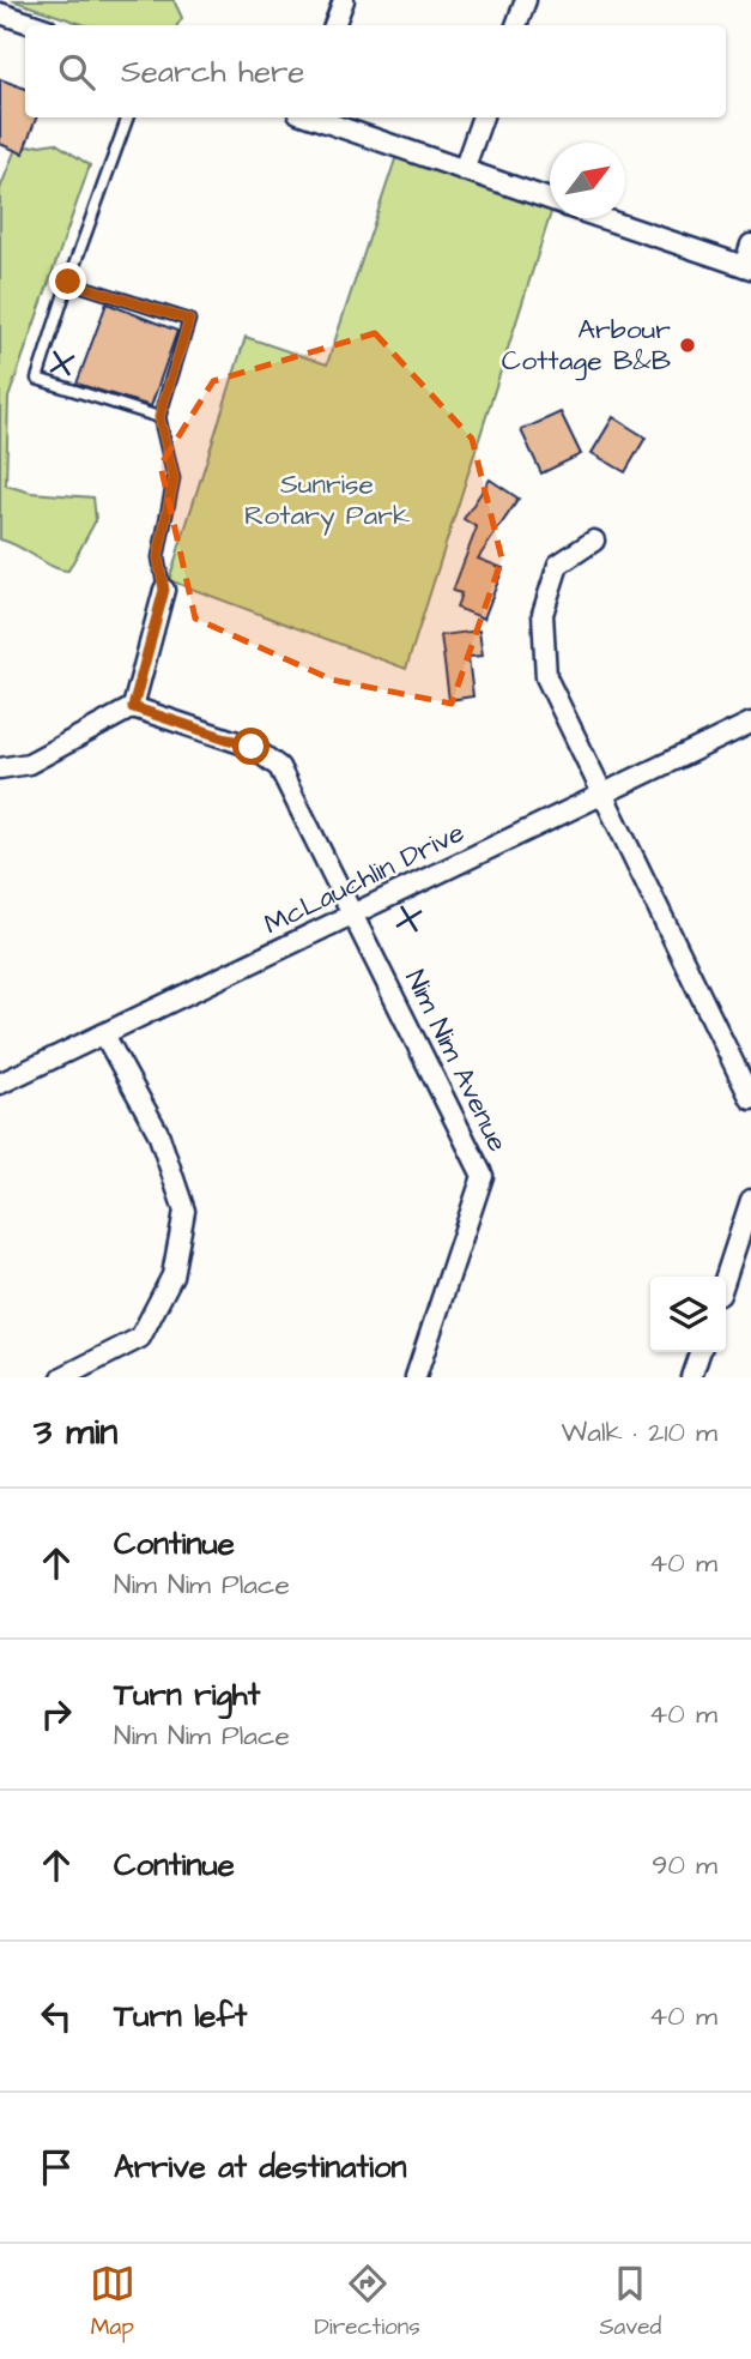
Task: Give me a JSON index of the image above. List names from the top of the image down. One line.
{"streets":{"street":["McLauchlin Drive","Nim Nim Avenue"]},"crossings":[["McLauchlin Drive","Nim Nim Avenue"]],"parks":["Sunrise Rotary Park"],"places":["Arbour Cottage B&B"],"north":"top right","page":{"search":"Search here","heading":["3 min","Walk · 210 m"],"list":[["Continue","Nim Nim Place","40 m"],["Turn right","Nim Nim Place","40 m"],["Continue","90 m"],["Turn left","40 m"],"Arrive at destination"],"nav":["Map","Directions","Saved"]}}
